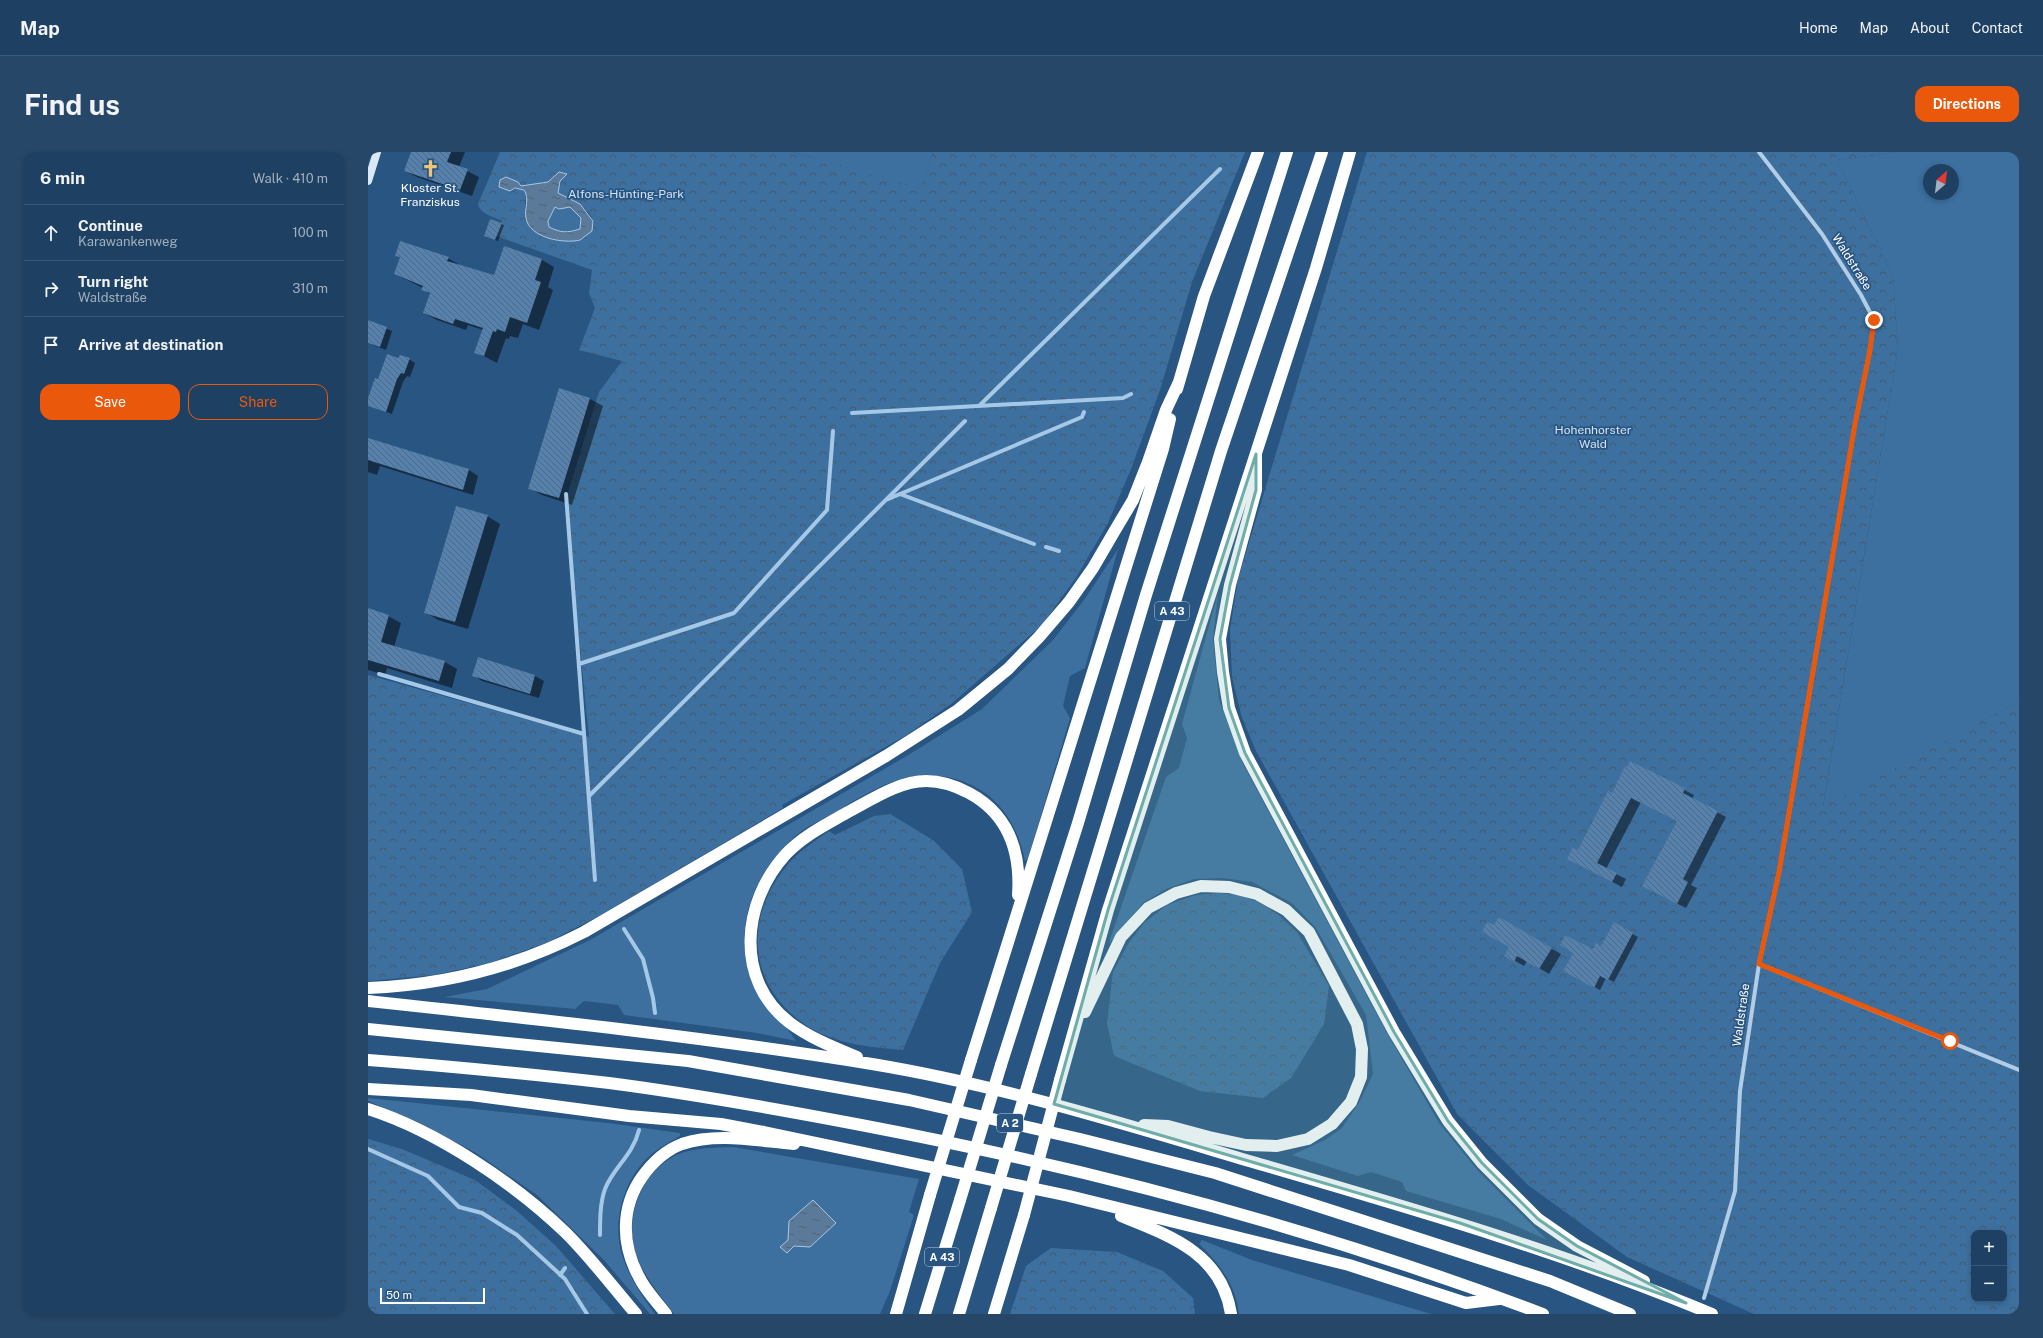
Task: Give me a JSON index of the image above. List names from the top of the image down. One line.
{"streets":{"highway":["A 43","A 2"],"street":["Waldstraße"]},"parks":["Alfons-Hünting-Park","Hohenhorster Wald"],"places":{"church":["Kloster St. Franziskus"]},"scale_bar":"50 m","north":"top right","page":{"header":"Map","nav":["Home","Map","About","Contact"],"buttons":["Directions",["Save","Share"]],"title":"Find us","heading":["6 min","Walk · 410 m"],"list":[["Continue","Karawankenweg","100 m"],["Turn right","Waldstraße","310 m"],"Arrive at destination"],"map_buttons":["+","−"],"scale":"50 m"}}
